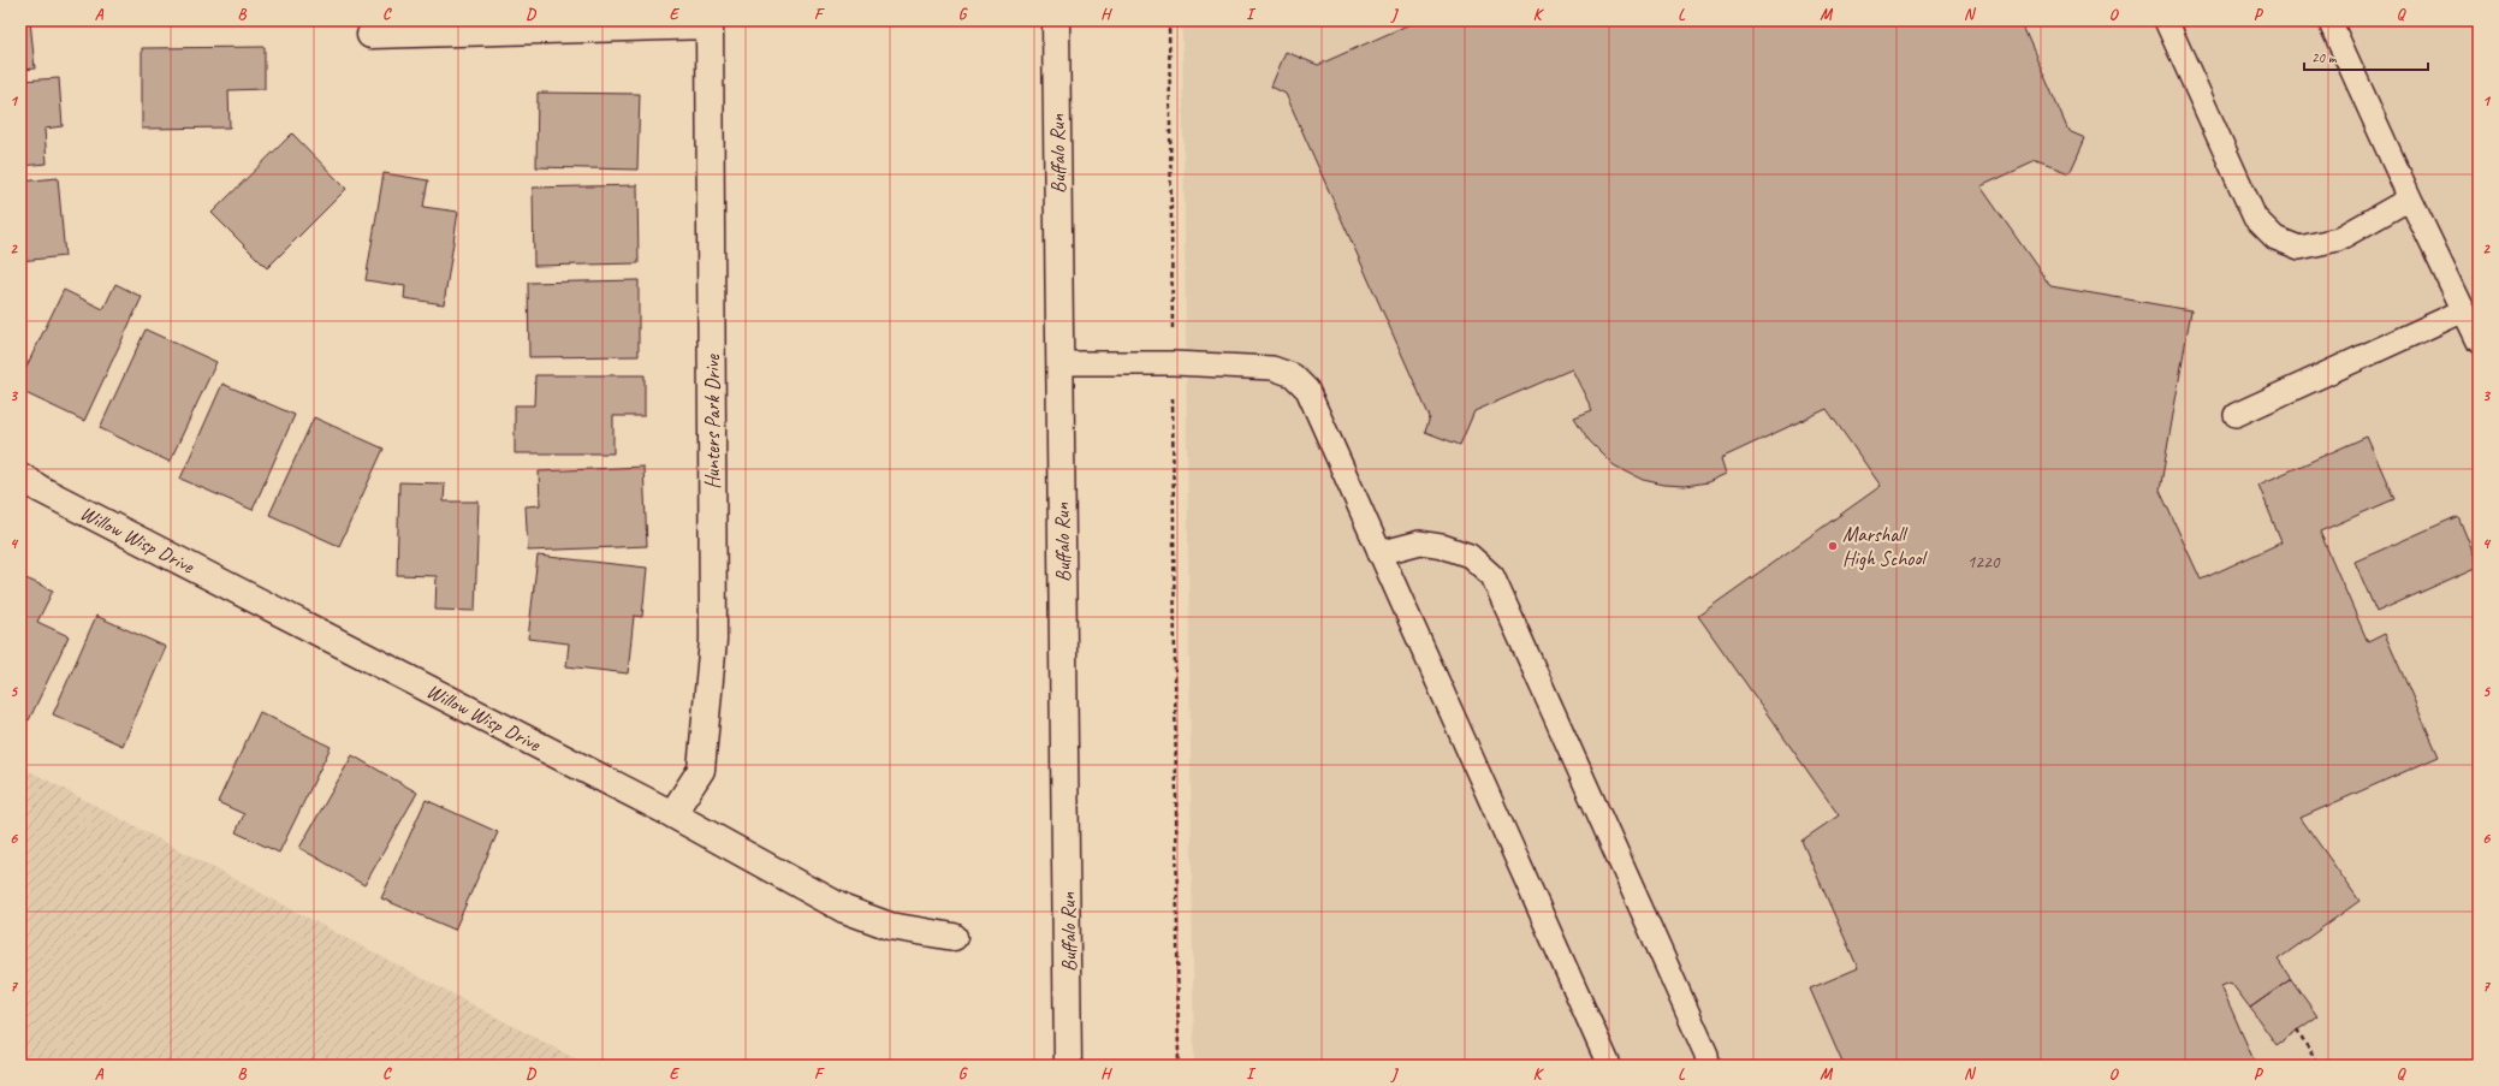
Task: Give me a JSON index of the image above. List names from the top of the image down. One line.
{"streets":{"street":["Buffalo Run","Hunters Park Drive","Willow Wisp Drive"]},"crossings":[["Hunters Park Drive","Willow Wisp Drive"]],"places":["Marshall High School"],"house_numbers":["1220"],"scale_bar":"20 m","grid":{"columns":["A","B","C","D","E","F","G","H","I","J","K","L","M","N","O","P","Q"],"rows":["1","2","3","4","5","6","7"]}}
